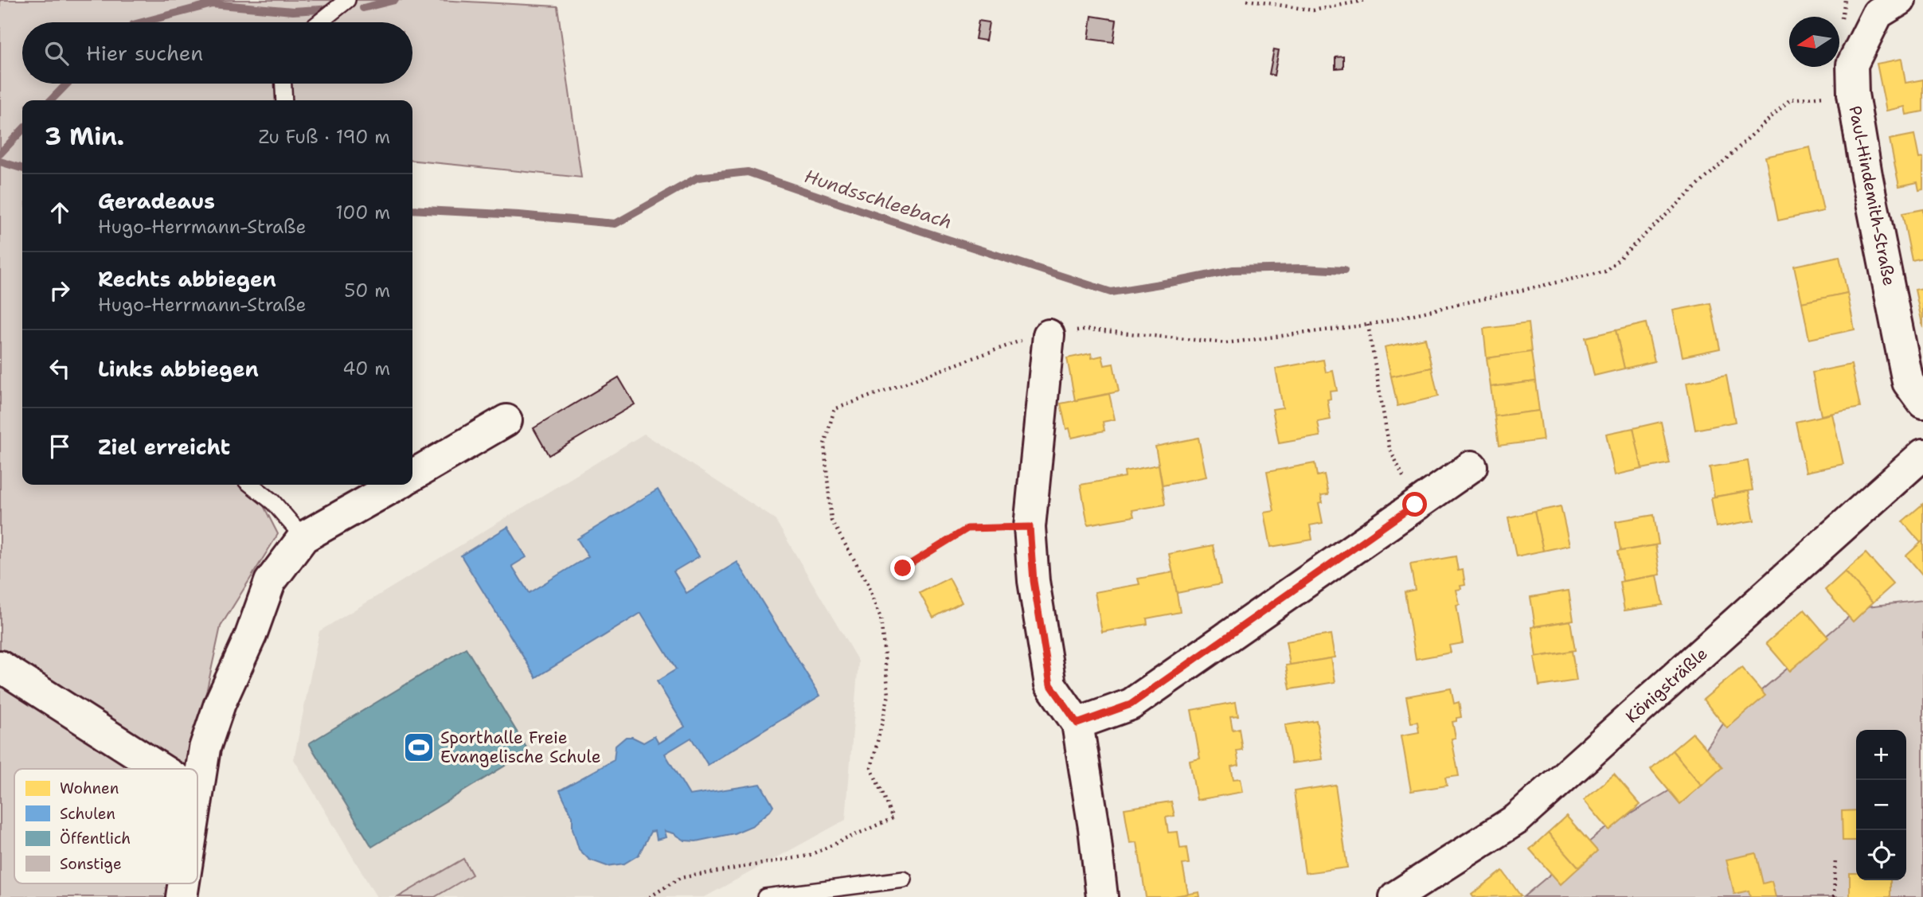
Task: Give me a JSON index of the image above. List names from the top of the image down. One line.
{"streets":{"street":["Paul-Hindemith-Straße","Königsträßle"]},"water":["Hundsschleebach"],"places":{"sports":["Sporthalle Freie Evangelische Schule"]},"legend":["Wohnen","Schulen","Öffentlich","Sonstige"],"north":"left","page":{"search":"Hier suchen","heading":["3 Min.","Zu Fuß · 190 m"],"list":[["Geradeaus","Hugo-Herrmann-Straße","100 m"],["Rechts abbiegen","Hugo-Herrmann-Straße","50 m"],["Links abbiegen","40 m"],"Ziel erreicht"],"map_buttons":["+","−"]}}
